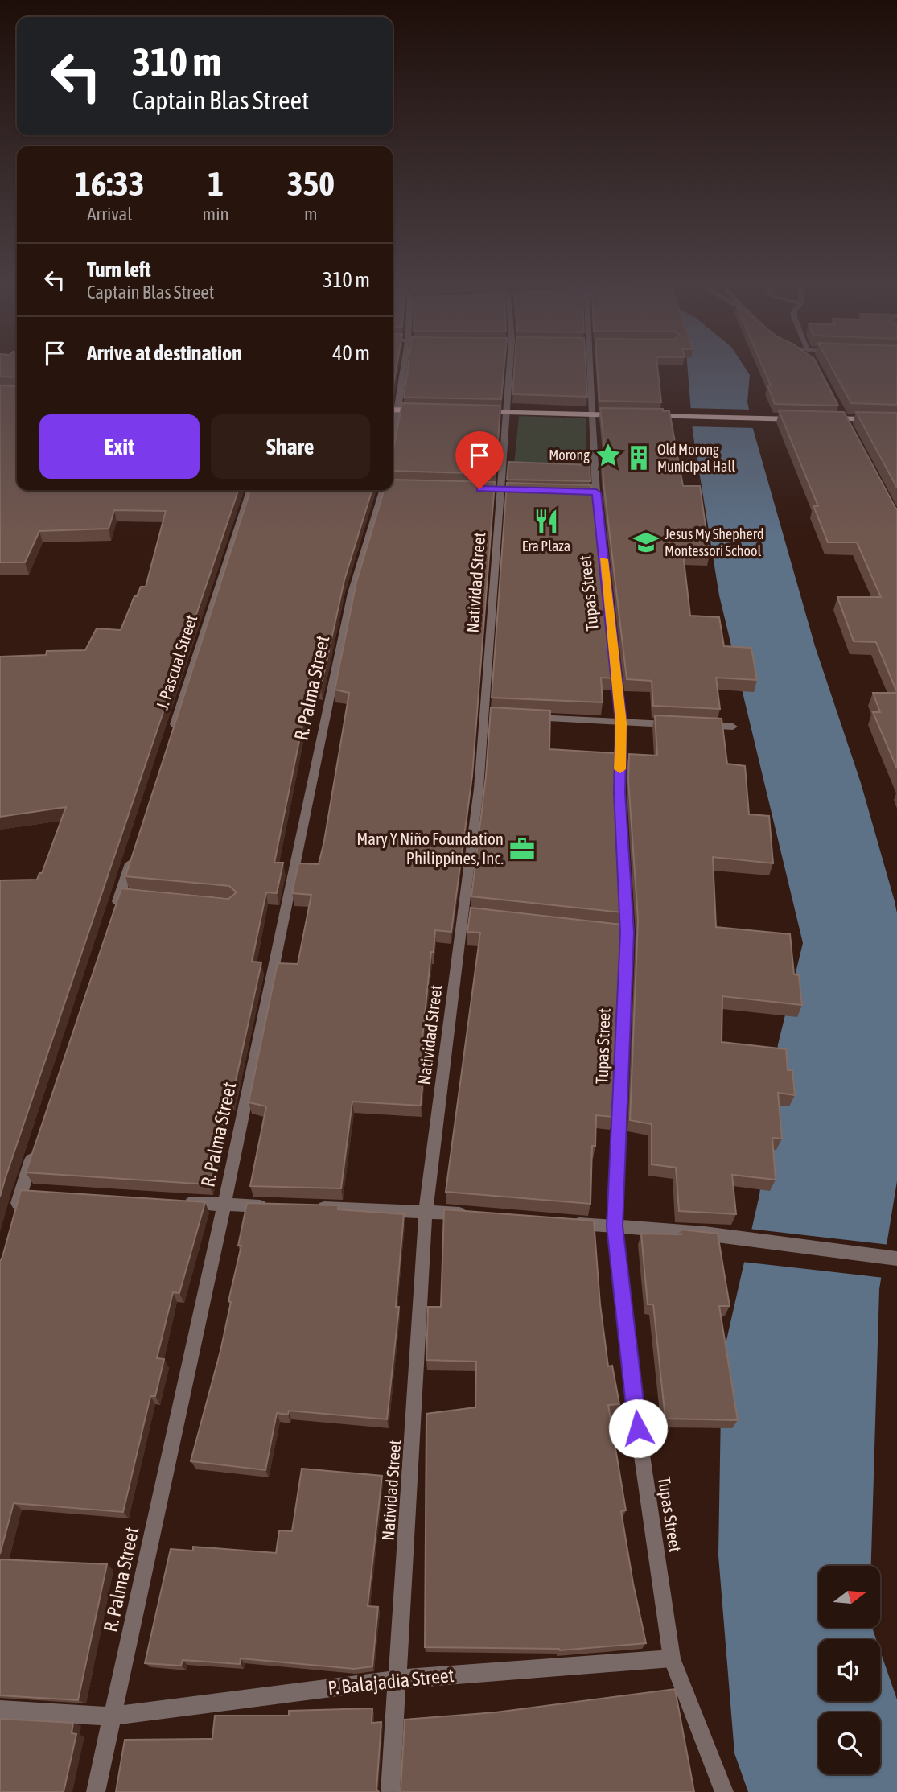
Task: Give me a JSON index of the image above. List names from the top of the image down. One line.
{"streets":{"street":["Natividad Street","Tupas Street","J. Pascual Street","R. Palma Street","P. Balajadia Street"]},"crossings":[["Natividad Street","P. Balajadia Street"],["Tupas Street","P. Balajadia Street"],["R. Palma Street","P. Balajadia Street"]],"places":{"place":["Morong"],"building":["Old Morong Municipal Hall"],"restaurant":["Era Plaza"],"school or university":["Jesus My Shepherd Montessori School"],"office":["Mary Y Niño Foundation Philippines, Inc."]},"north":"right","page":{"turn":["310 m","Captain Blas Street"],"eta":["16:33","Arrival","1","min","350","m"],"list":[{"name":"Turn left","note":"Captain Blas Street","value":"310 m"},{"name":"Arrive at destination","value":"40 m"}],"buttons":["Exit","Share"]}}
